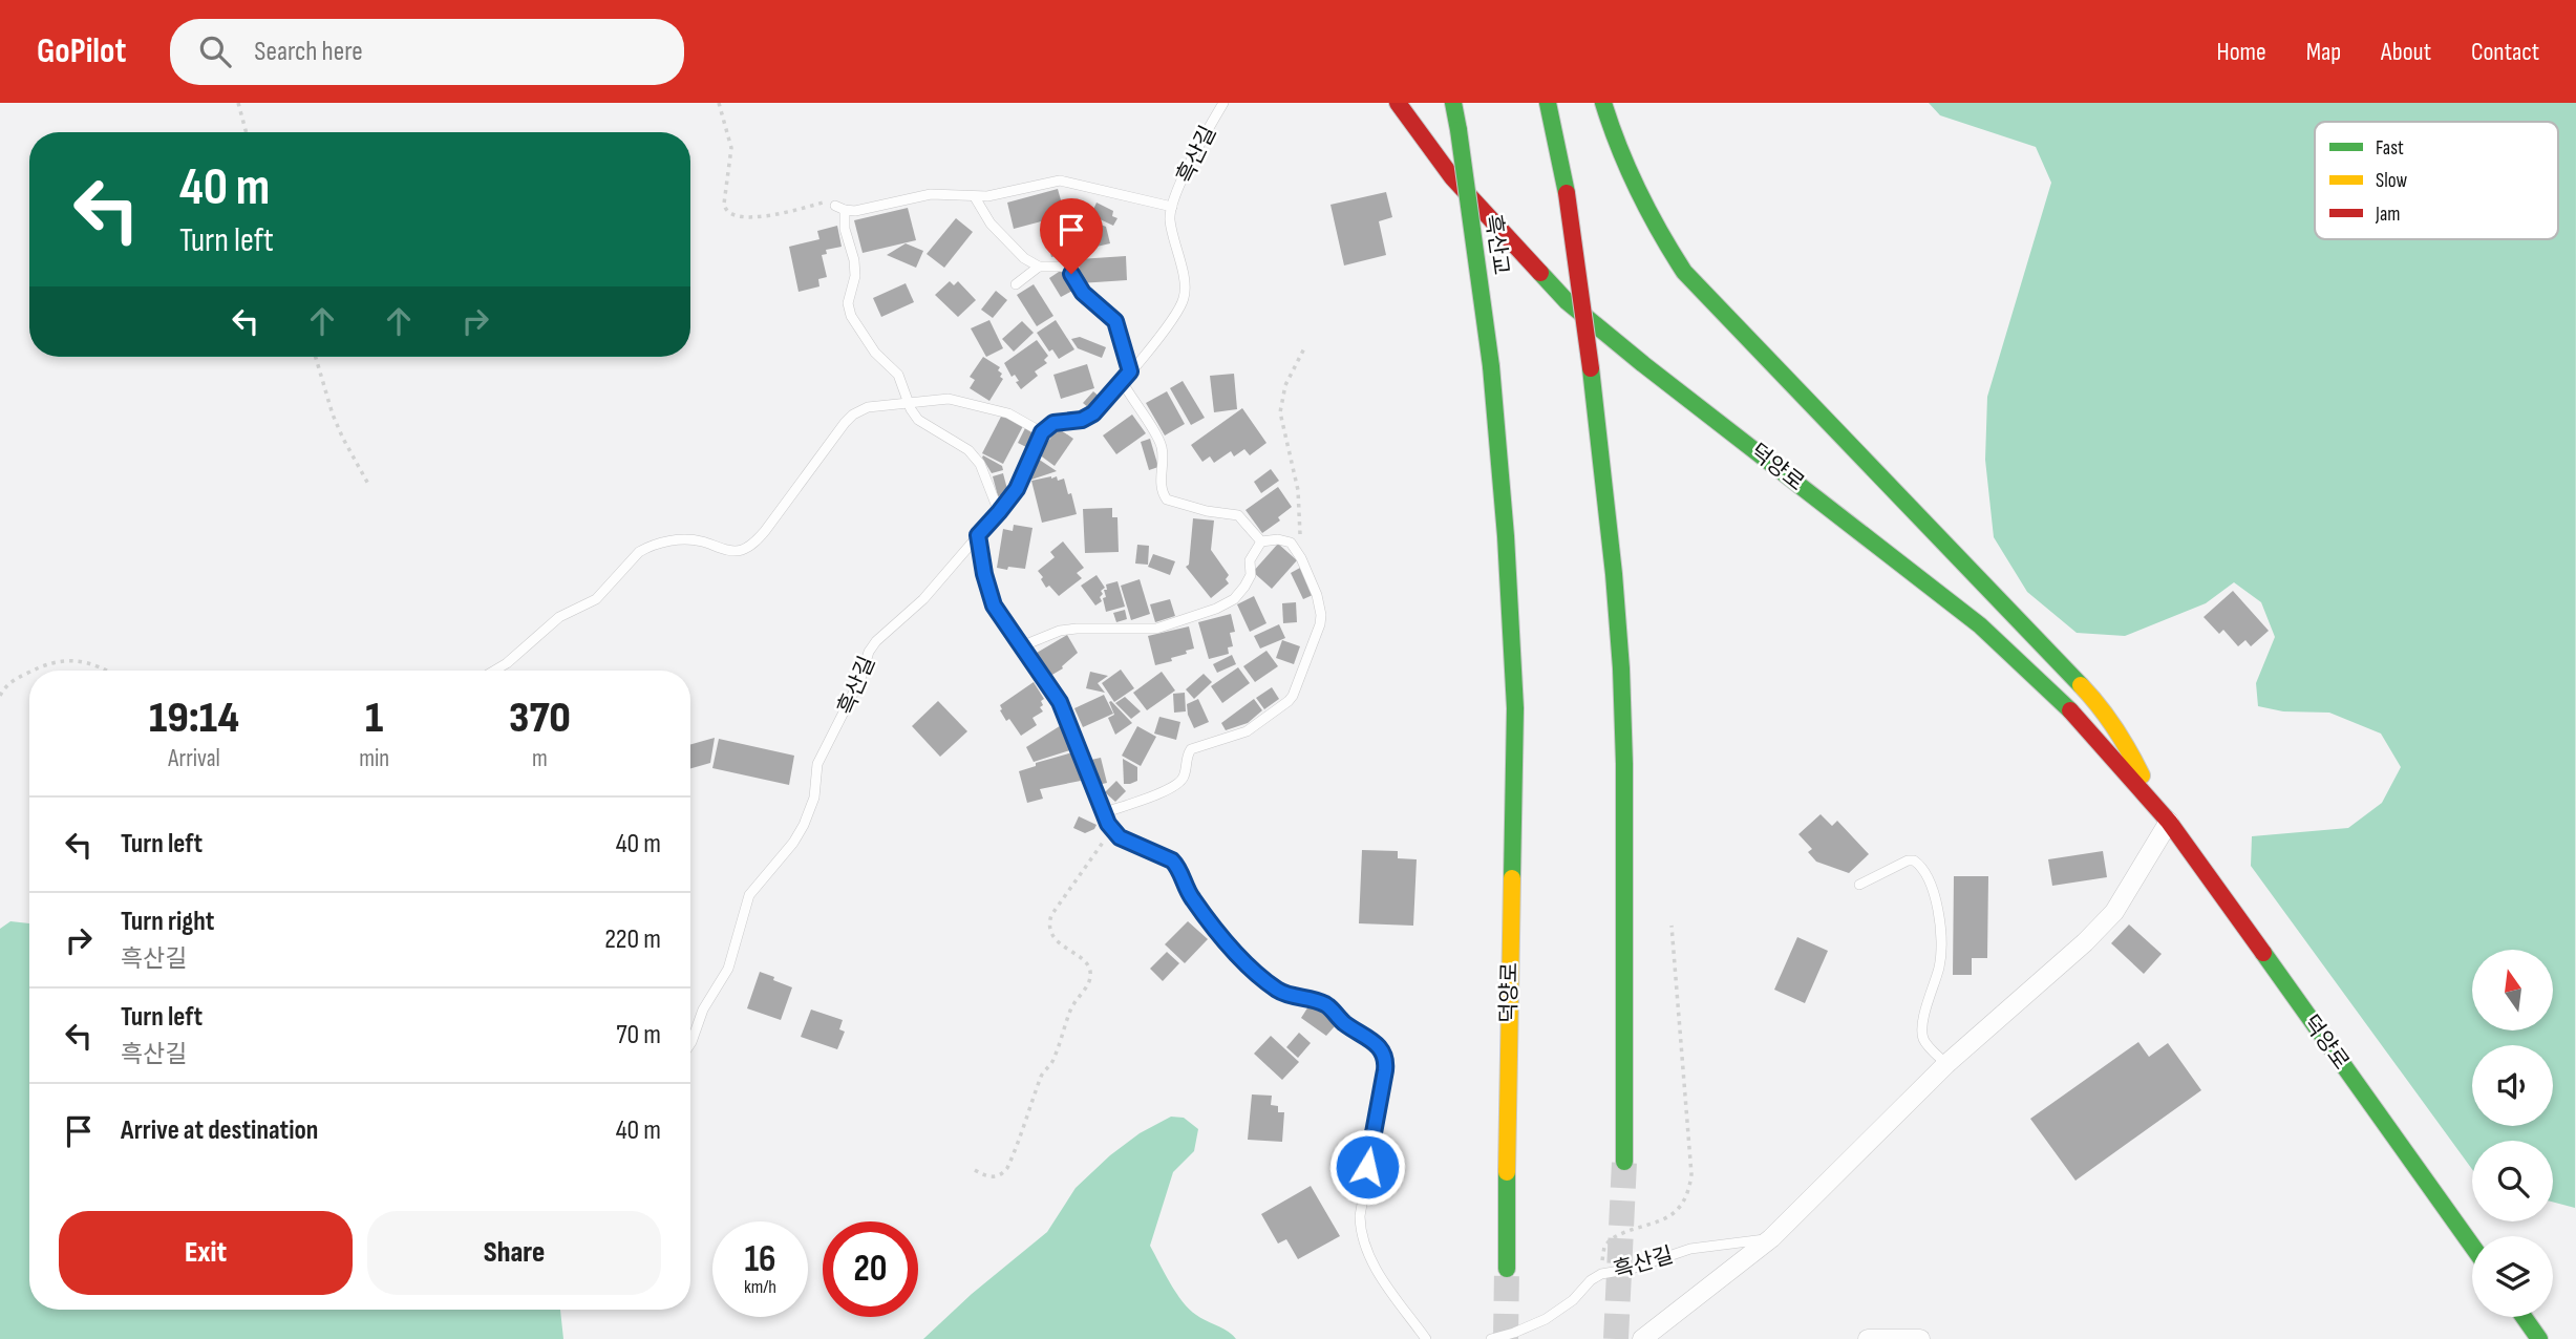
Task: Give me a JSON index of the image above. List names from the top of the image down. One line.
{"streets":{"main road":["흑산교","덕양로"],"lane":["흑산길"]},"crossings":[["흑산교","덕양로"]],"legend":["Fast","Slow","Jam"],"north":"top","page":{"header":"GoPilot","search":"Search here","nav":["Home","Map","About","Contact"],"turn":["40 m","Turn left"],"eta":["19:14","Arrival","1","min","370","m"],"list":[{"name":"Turn left","value":"40 m"},{"name":"Turn right","note":"흑산길","value":"220 m"},{"name":"Turn left","note":"흑산길","value":"70 m"},{"name":"Arrive at destination","value":"40 m"}],"buttons":["Exit","Share"],"speed":"16 km/h","limit":"20"}}
